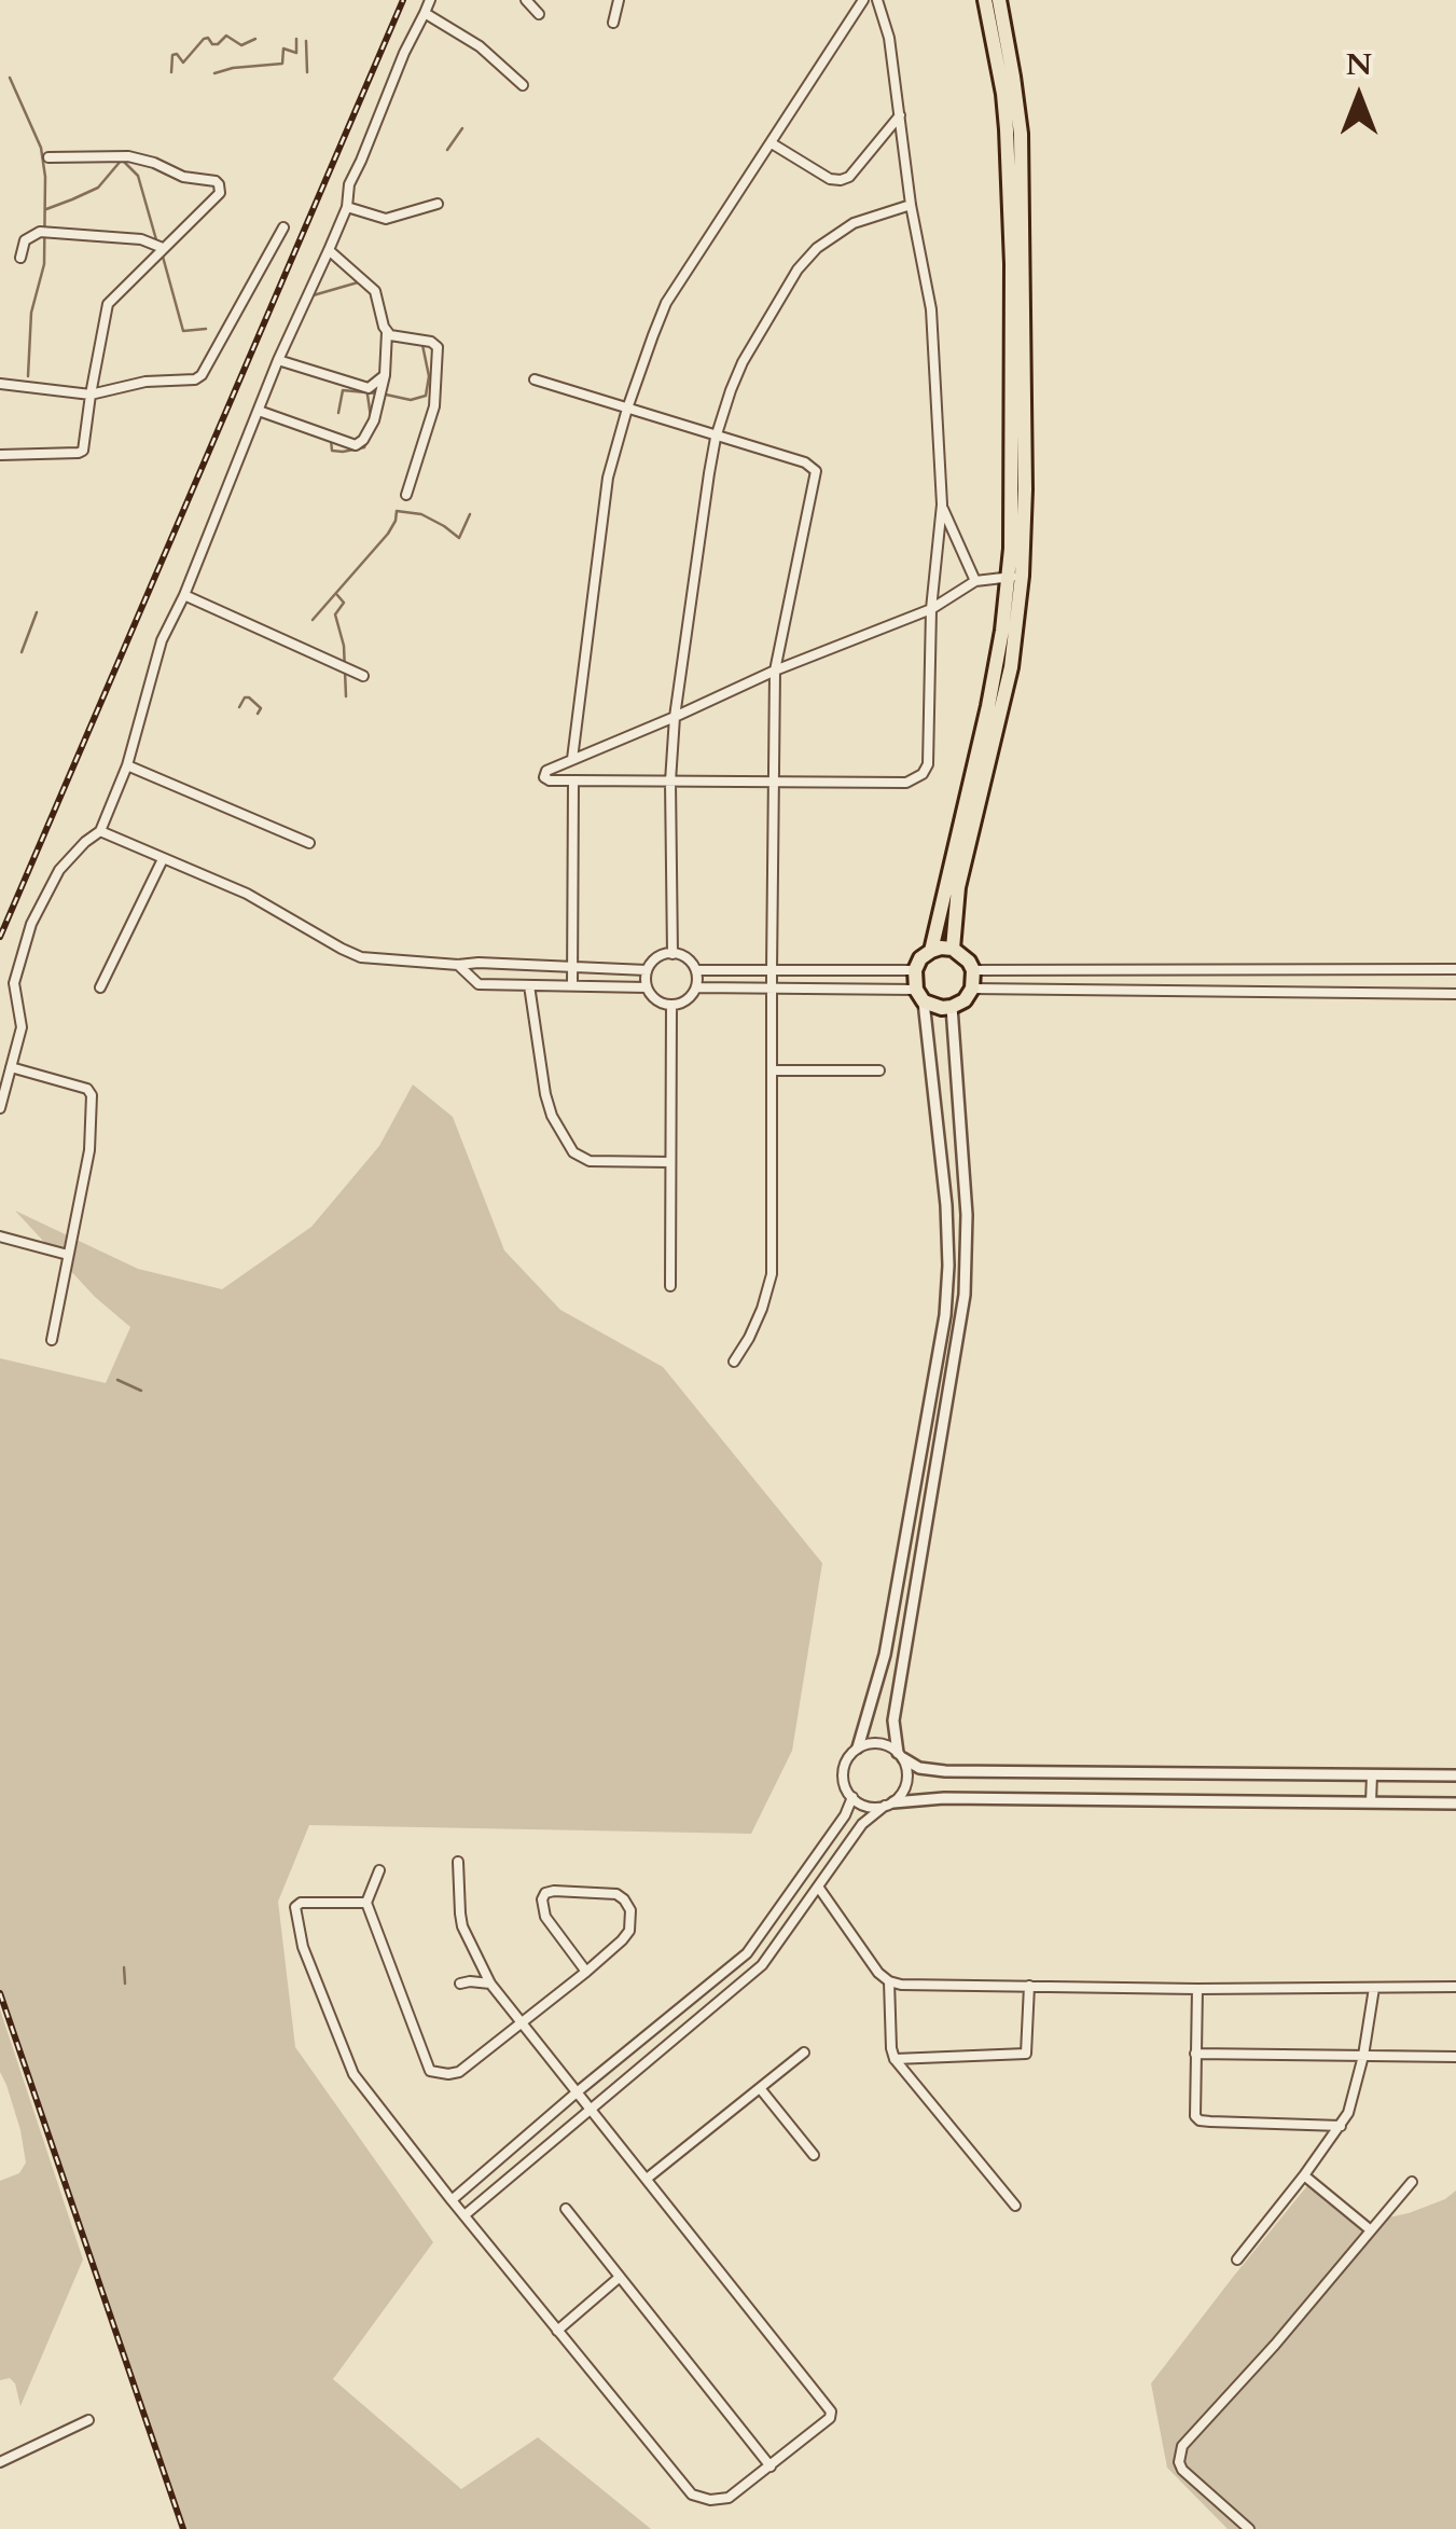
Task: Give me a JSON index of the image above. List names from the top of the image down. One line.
{"north":"top"}
